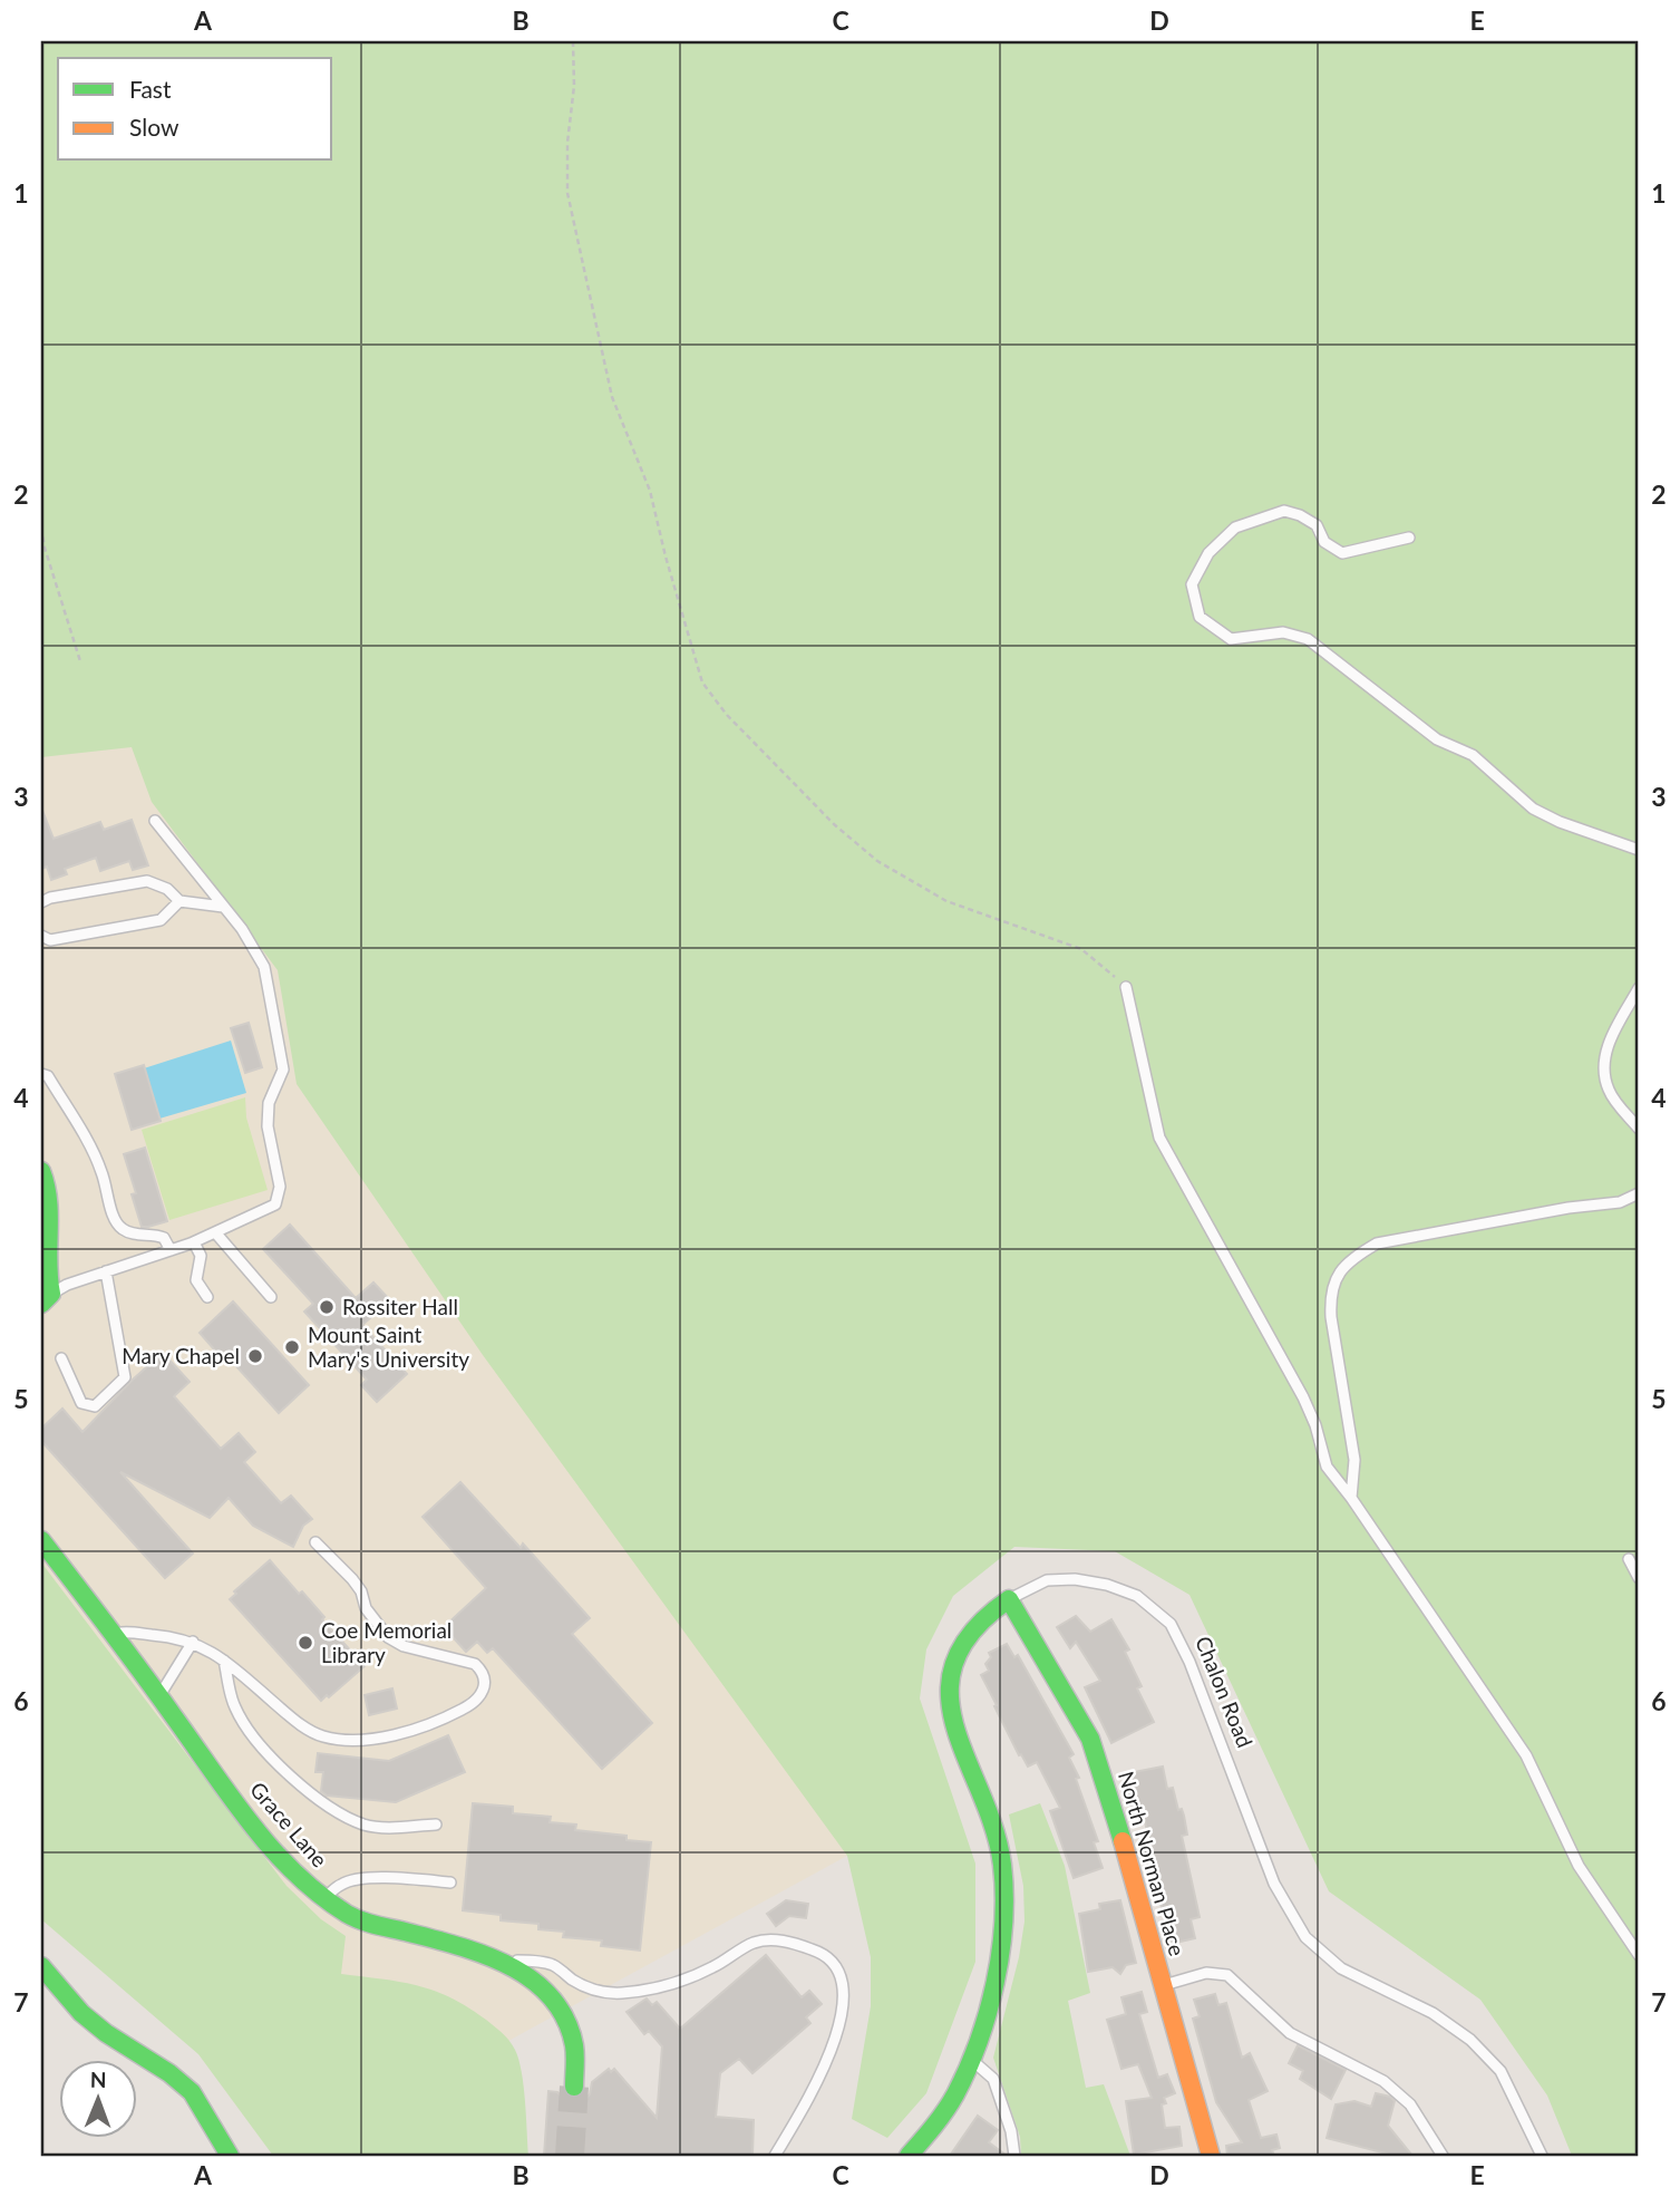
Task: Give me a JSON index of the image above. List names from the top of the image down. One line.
{"streets":{"street":["Chalon Road","Grace Lane","North Norman Place"]},"crossings":[["Chalon Road","North Norman Place"]],"places":["Rossiter Hall","Mount Saint Mary's University","Mary Chapel","Coe Memorial Library"],"legend":["Fast","Slow"],"north":"top","grid":{"columns":["A","B","C","D","E"],"rows":["1","2","3","4","5","6","7"]}}
